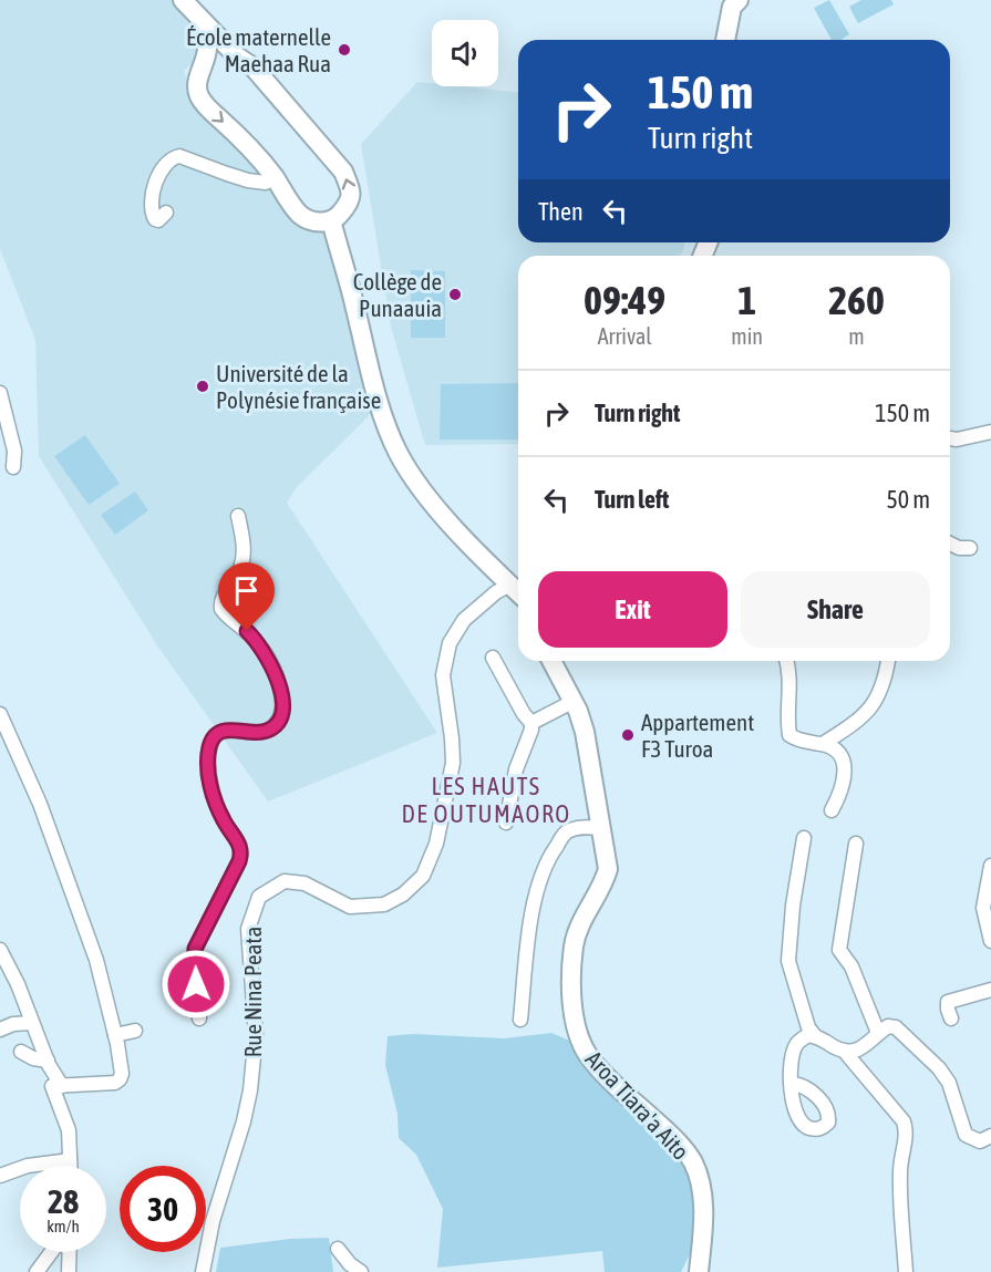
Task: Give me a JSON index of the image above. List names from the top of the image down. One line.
{"streets":{"main road":["Aroa Tiara'a Aito"],"street":["Rue Nina Peata"]},"districts":["LES HAUTS DE OUTUMAORO"],"places":["École maternelle Maehaa Rua","Collège de Punaauia","Université de la Polynésie française","Appartement F3 Turoa"],"page":{"turn":["150 m","Turn right"],"then":"Then","eta":["09:49","Arrival","1","min","260","m"],"list":[{"name":"Turn right","value":"150 m"},{"name":"Turn left","value":"50 m"}],"buttons":["Exit","Share"],"speed":"28 km/h","limit":"30"}}
